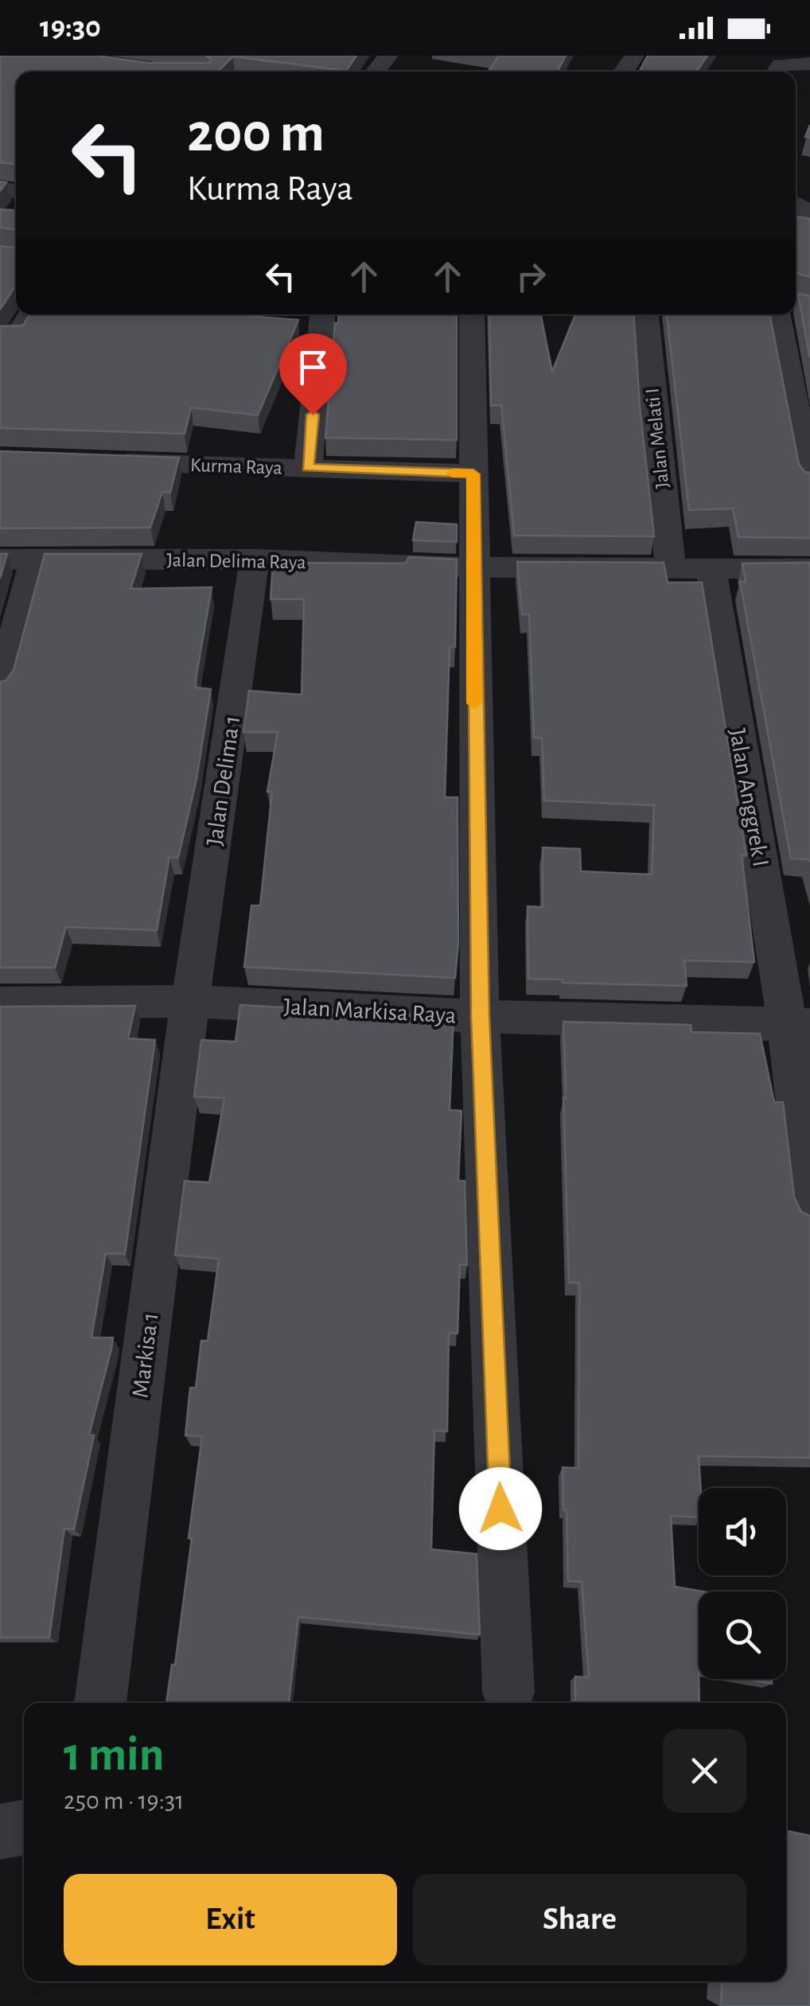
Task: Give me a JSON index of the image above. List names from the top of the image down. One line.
{"streets":{"street":["Jalan Melati I","Kurma Raya","Jalan Delima Raya","Jalan Delima 1","Jalan Anggrek I","Jalan Markisa Raya","Markisa 1"]},"crossings":[["Jalan Melati I","Jalan Delima Raya"],["Jalan Delima Raya","Jalan Delima 1"],["Jalan Delima Raya","Jalan Anggrek I"],["Jalan Delima 1","Jalan Markisa Raya"],["Jalan Delima 1","Markisa 1"],["Jalan Anggrek I","Jalan Markisa Raya"],["Jalan Markisa Raya","Markisa 1"]],"page":{"status":"19:30","turn":["200 m","Kurma Raya"],"heading":["1 min","250 m · 19:31"],"buttons":["Exit","Share"]}}
